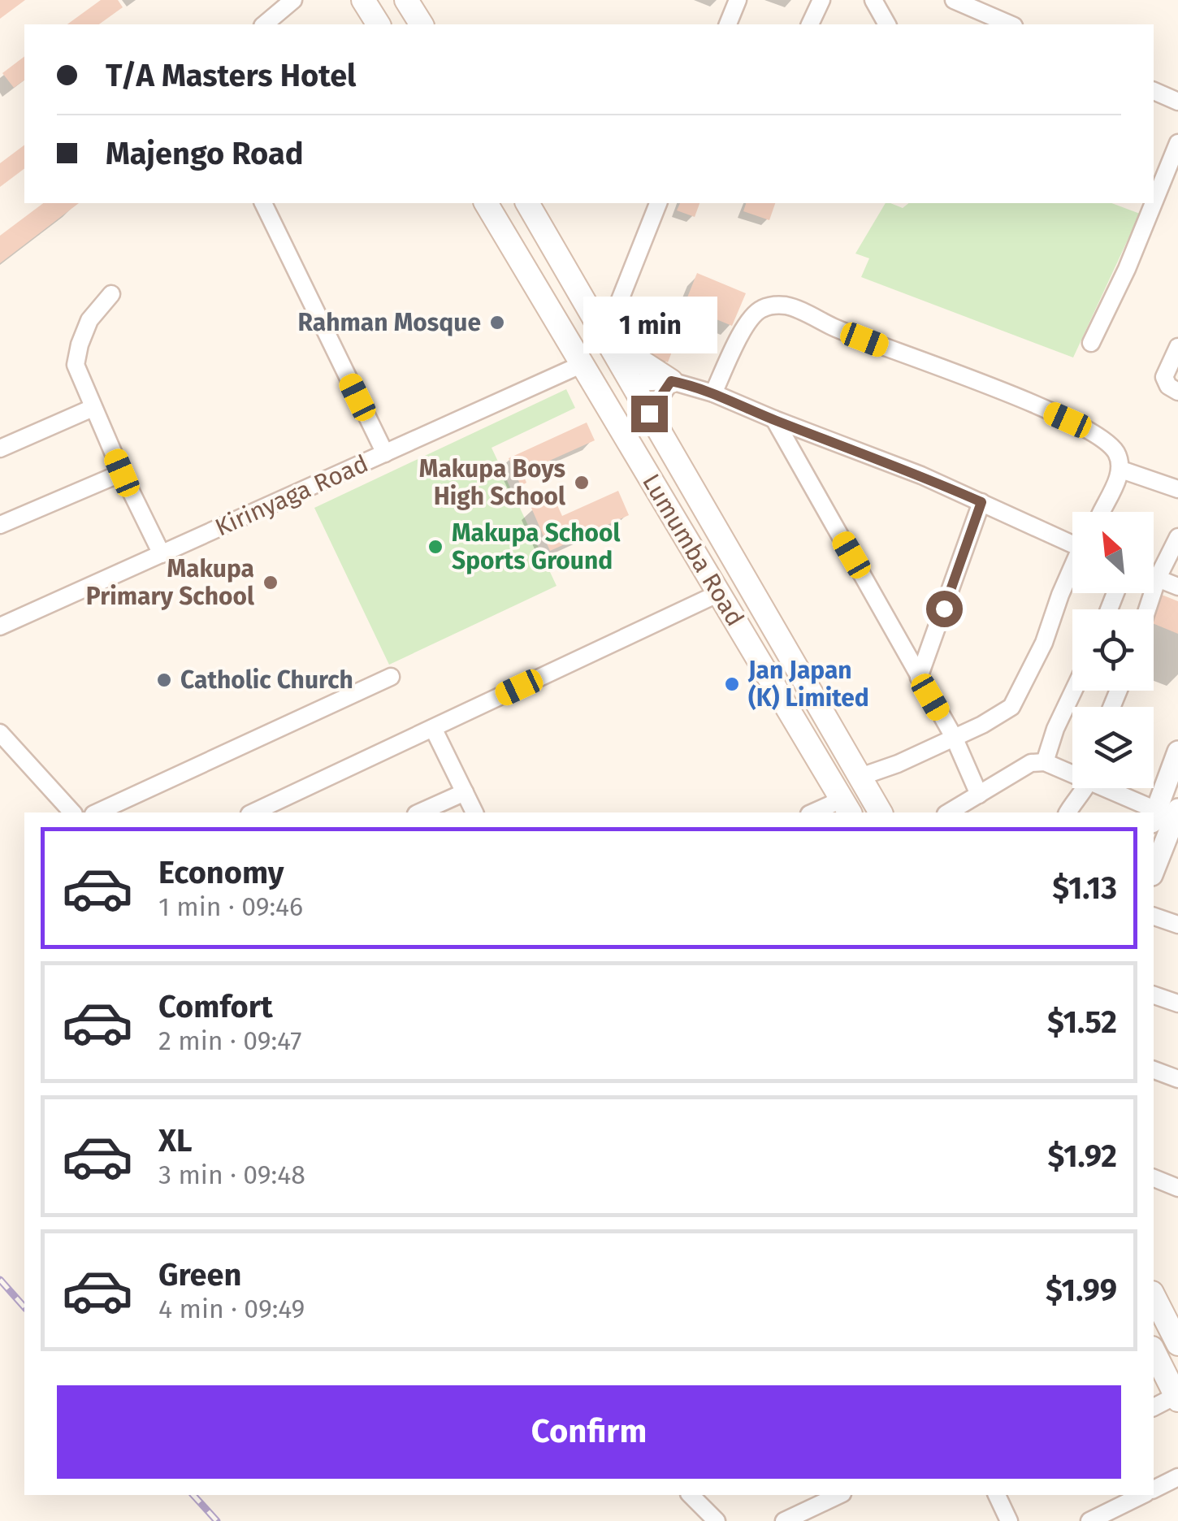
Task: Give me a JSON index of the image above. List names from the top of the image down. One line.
{"streets":{"main road":["Lumumba Road"],"street":["Kirinyaga Road"]},"crossings":[["Kirinyaga Road","Lumumba Road"]],"places":["Rahman Mosque","Makupa Boys High School","Makupa School Sports Ground","Makupa Primary School","Catholic Church","Jan Japan (K) Limited"],"north":"top left","page":{"banner":["T/A Masters Hotel","Majengo Road"],"bubble":"1 min","list":[{"name":"Economy","note":"1 min · 09:46","value":"$1.13"},{"name":"Comfort","note":"2 min · 09:47","value":"$1.52"},{"name":"XL","note":"3 min · 09:48","value":"$1.92"},{"name":"Green","note":"4 min · 09:49","value":"$1.99"}],"buttons":"Confirm"}}
